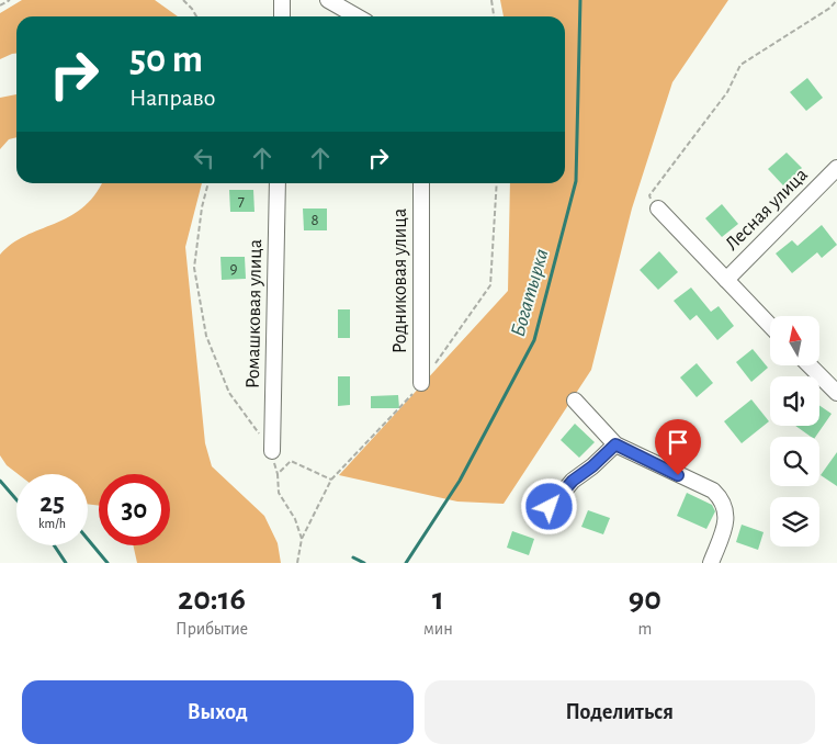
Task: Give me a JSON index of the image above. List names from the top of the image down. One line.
{"streets":{"street":["Лесная улица","Родниковая улица","Ромашковая улица"]},"water":["Богатырка"],"house_numbers":["7","8","9"],"north":"top","page":{"turn":["50 m","Направо"],"speed":"25 km/h","limit":"30","eta":["20:16","Прибытие","1","мин","90","m"],"buttons":["Выход","Поделиться"]}}
